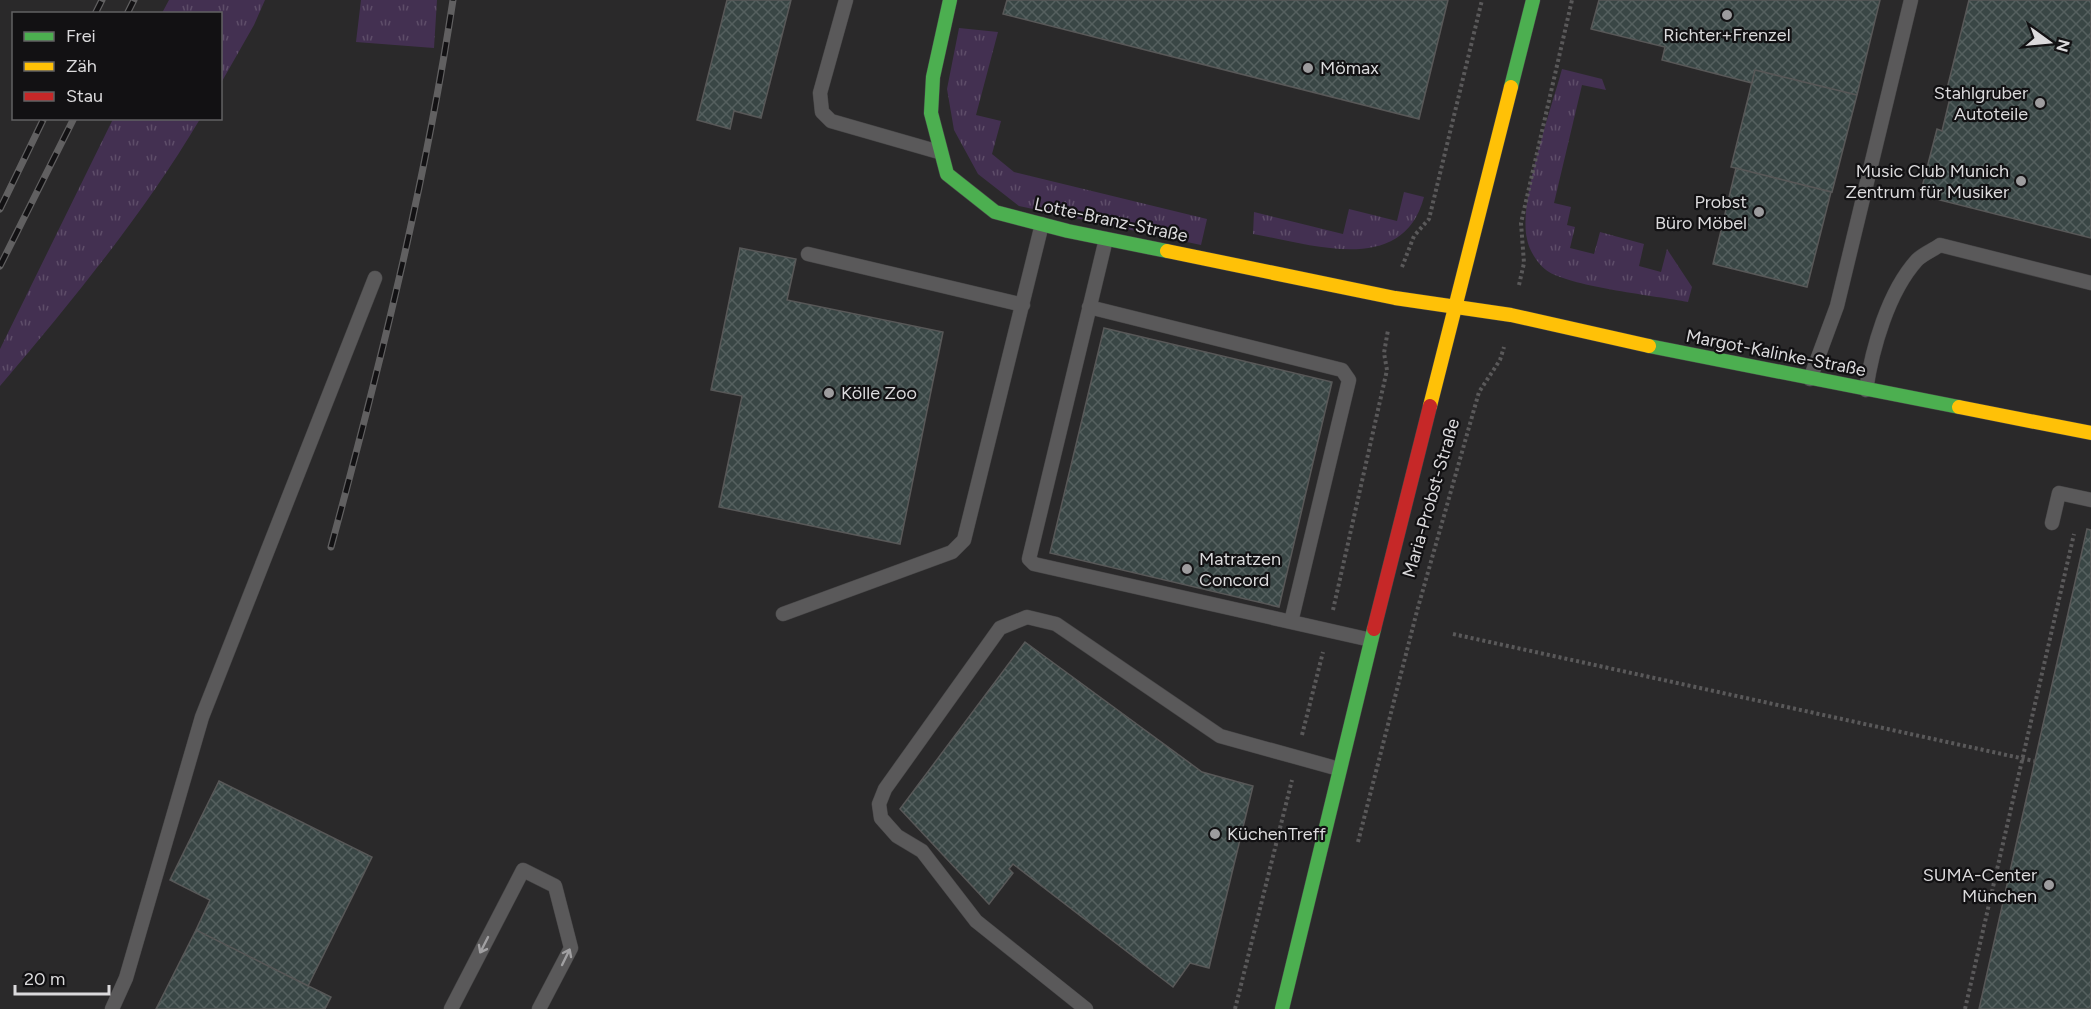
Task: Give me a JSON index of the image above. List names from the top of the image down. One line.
{"streets":{"street":["Lotte-Branz-Straße","Margot-Kalinke-Straße","Maria-Probst-Straße"]},"crossings":[["Lotte-Branz-Straße","Margot-Kalinke-Straße"],["Lotte-Branz-Straße","Maria-Probst-Straße"],["Margot-Kalinke-Straße","Maria-Probst-Straße"]],"places":["Richter+Frenzel","Mömax","Stahlgruber Autoteile","Music Club Munich Zentrum für Musiker","Probst Büro Möbel","Kölle Zoo","Matratzen Concord","KüchenTreff","SUMA-Center München"],"legend":["Frei","Zäh","Stau"],"scale_bar":"20 m","north":"right"}
